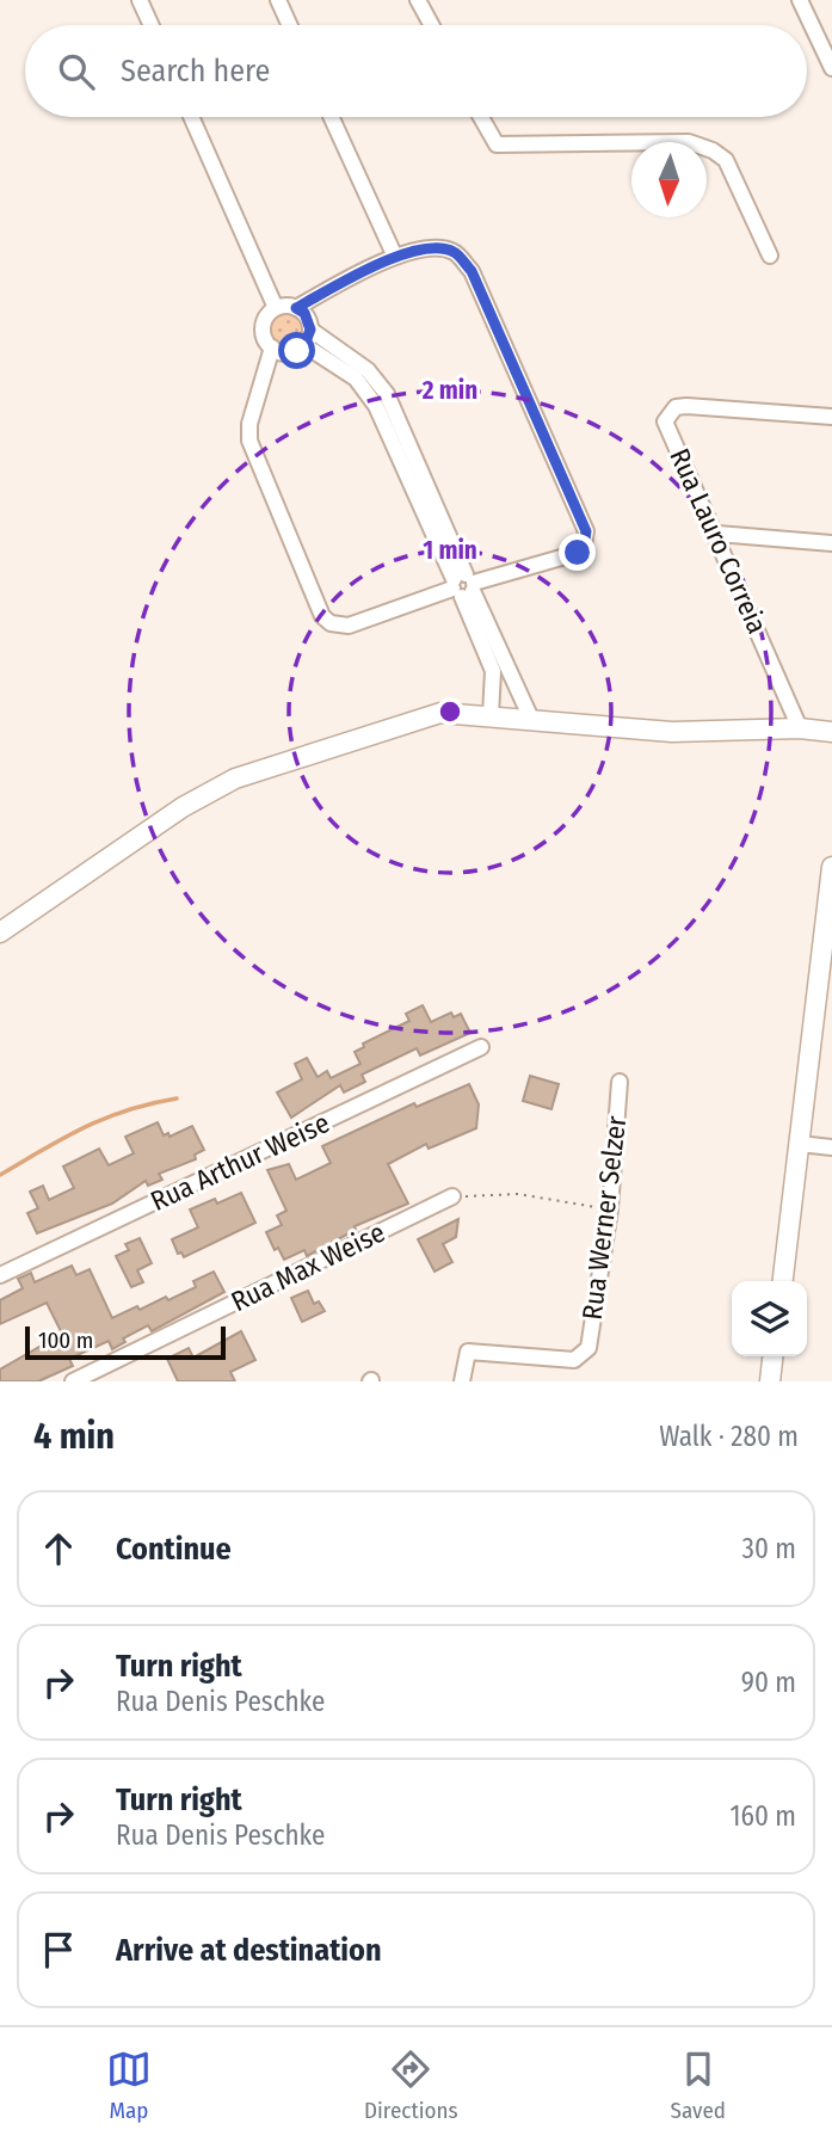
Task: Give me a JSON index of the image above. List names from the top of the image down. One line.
{"streets":{"street":["Rua Lauro Correia","Rua Arthur Weise","Rua Werner Selzer","Rua Max Weise"]},"scale_bar":"100 m","north":"bottom","page":{"search":"Search here","scale":"100 m","heading":["4 min","Walk · 280 m"],"list":[["Continue","30 m"],["Turn right","Rua Denis Peschke","90 m"],["Turn right","Rua Denis Peschke","160 m"],"Arrive at destination"],"nav":["Map","Directions","Saved"]},"rings":["2 min","1 min"]}
